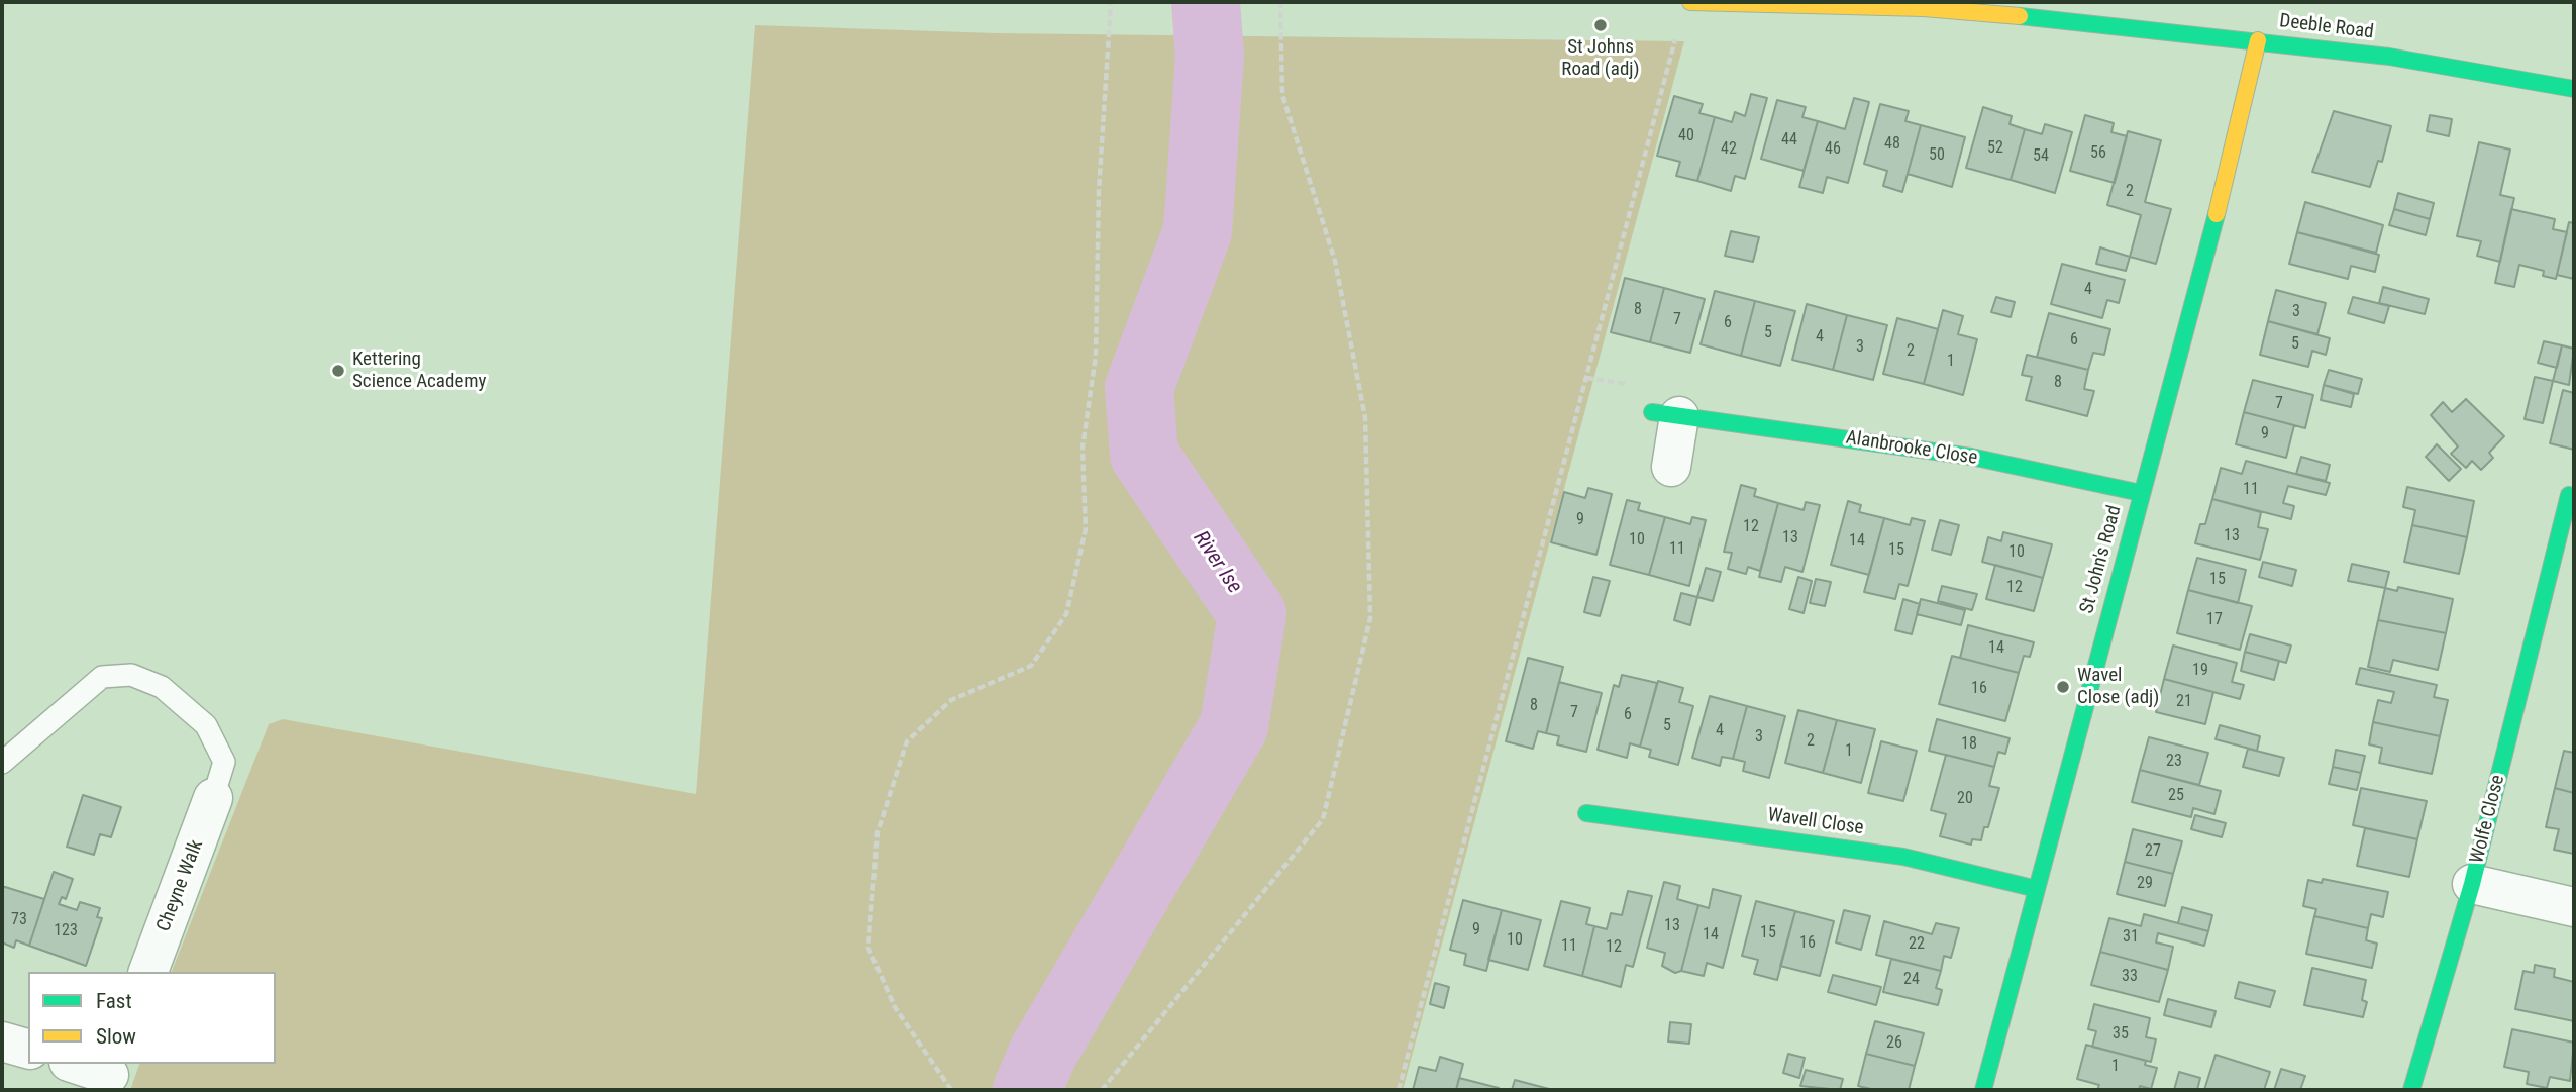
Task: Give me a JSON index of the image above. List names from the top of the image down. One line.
{"streets":{"street":["Deeble Road","Alanbrooke Close","St John's Road","Wolfe Close","Wavell Close","Cheyne Walk"]},"crossings":[["Deeble Road","St John's Road"],["Alanbrooke Close","St John's Road"],["St John's Road","Wavell Close"]],"water":["River Ise"],"places":["St Johns Road (adj)","Kettering Science Academy","Wavel Close (adj)"],"house_numbers":["40","44","48","52","42","46","56","50","54","2","4","8","3","7","6","5","4","6","5","3","2","1","8","7","9","11","9","12","13","13","10","14","11","15","10","15","12","17","14","19","16","21","8","7","6","5","4","3","2","18","1","23","25","20","27","29","73","13","9","123","15","14","31","10","16","22","11","12","33","24","35","26","1"],"legend":["Fast","Slow"]}
